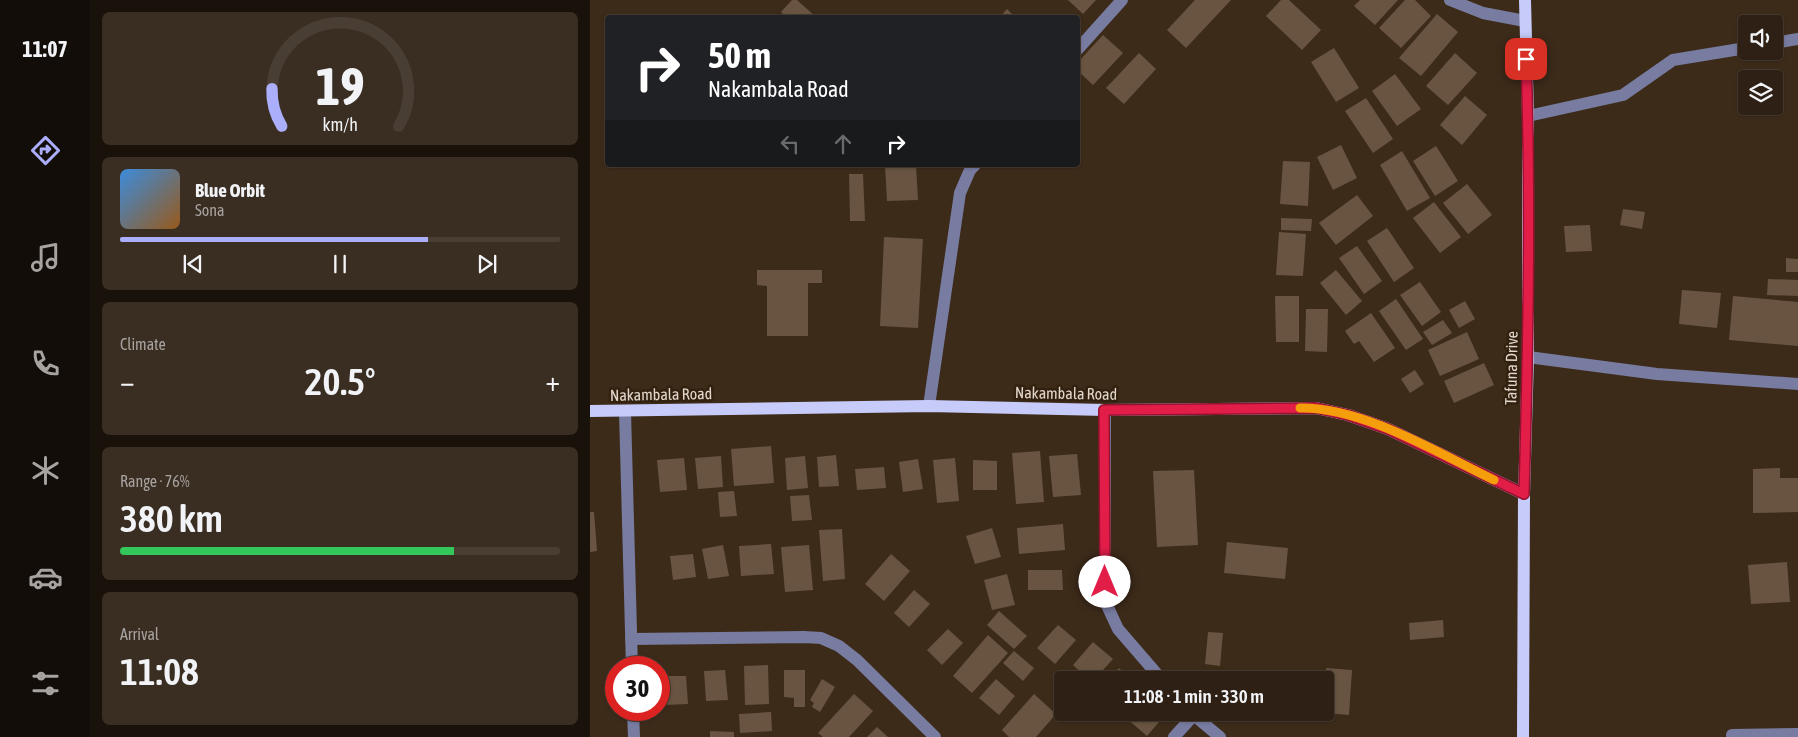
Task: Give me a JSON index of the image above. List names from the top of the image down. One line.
{"streets":{"main road":["Tafuna Drive","Nakambala Road"]},"crossings":[["Tafuna Drive","Nakambala Road"]],"page":{"tabs":"11:07","turn":["50 m","Nakambala Road"],"song":["Blue Orbit","Sona"],"tile":["Climate",["Range · 76%","380 km"],["Arrival","11:08"]],"heat":["−","20.5°","+"],"limit":"30","trip":"11:08 · 1 min · 330 m","gauge":["19","km/h"]}}
